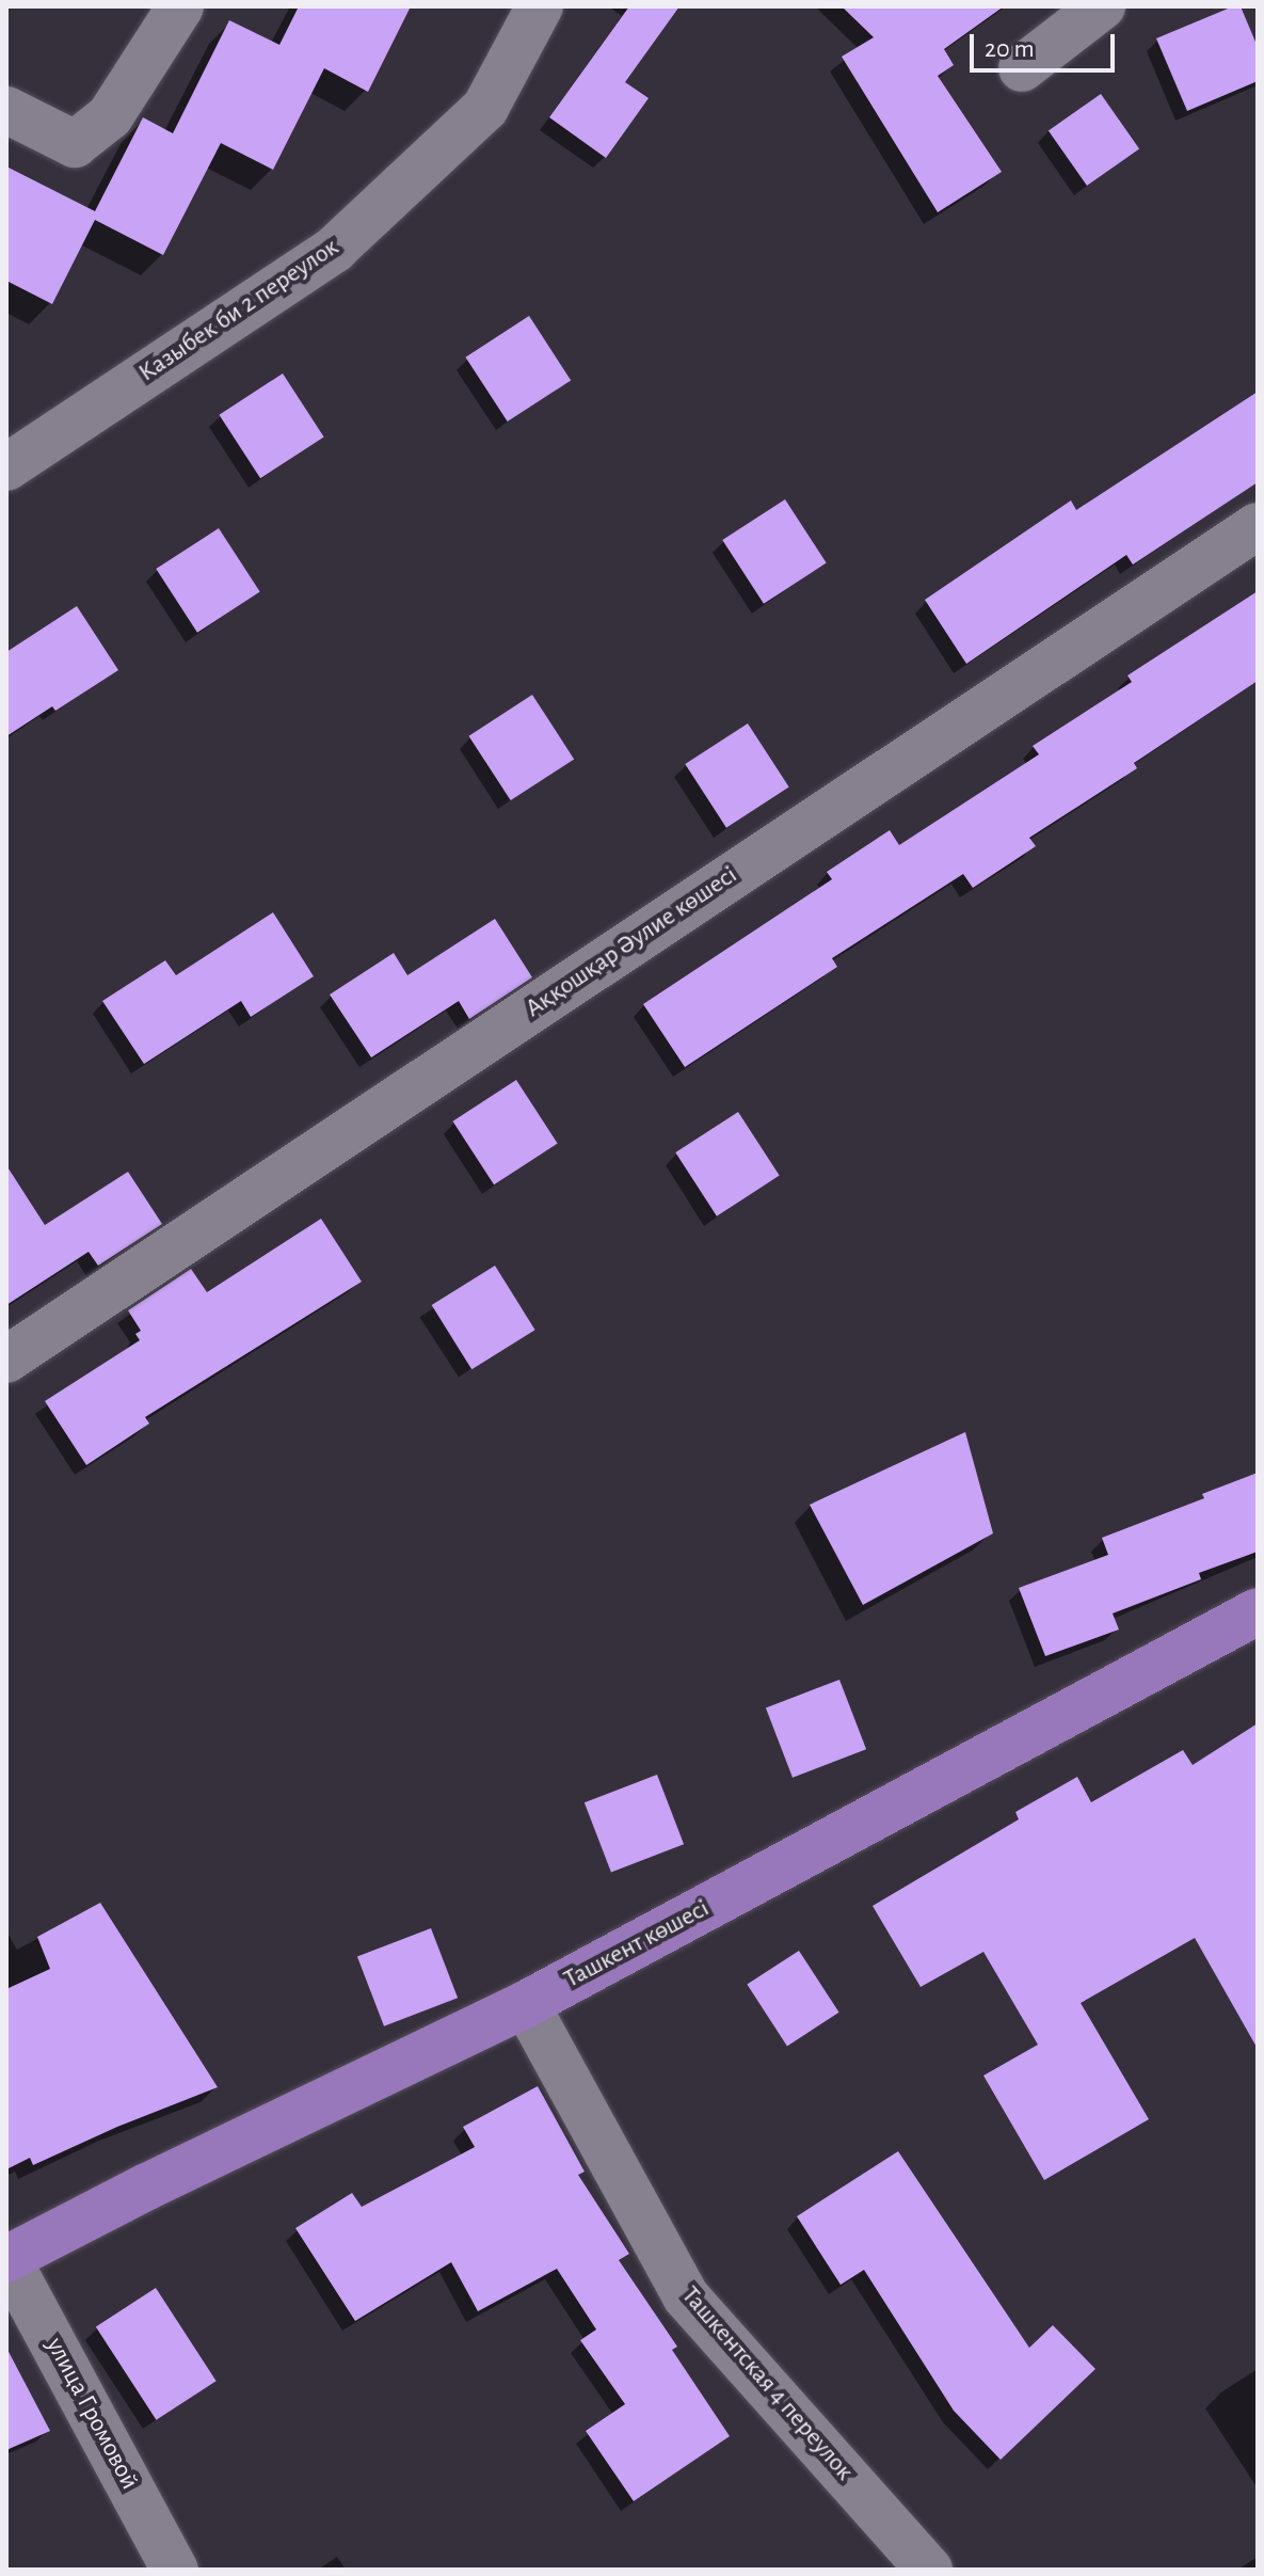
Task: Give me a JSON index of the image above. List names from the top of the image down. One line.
{"streets":{"main road":["Ташкент көшесі"],"street":["Казыбек би 2 переулок","Аққошқар Әулие көшесі","Ташкентская 4 переулок","улица Громовой"]},"crossings":[["Ташкент көшесі","Ташкентская 4 переулок"],["Ташкент көшесі","улица Громовой"]],"scale_bar":"20 m"}
